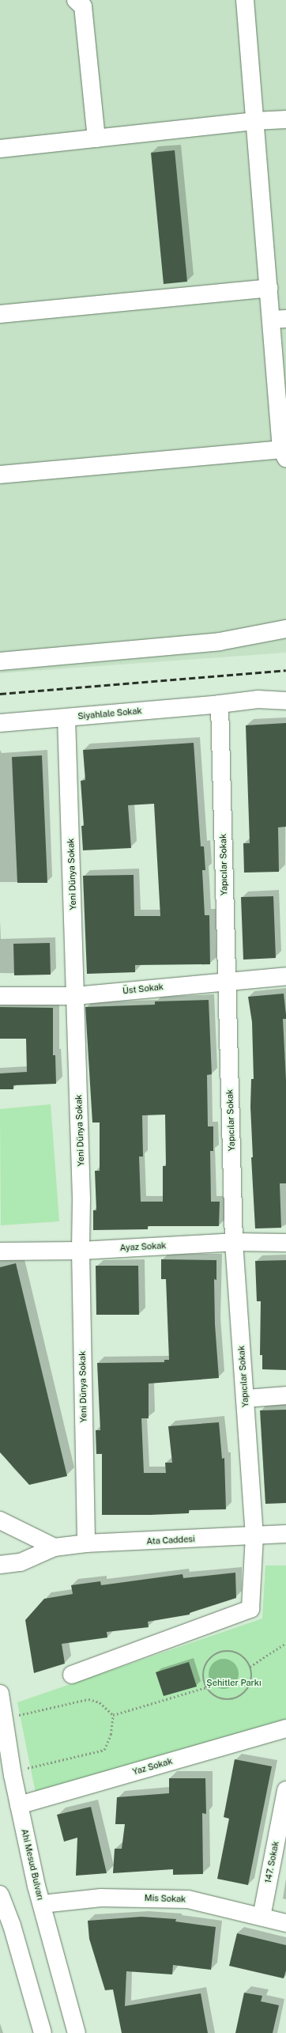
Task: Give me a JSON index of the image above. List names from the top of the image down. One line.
{"streets":{"street":["Siyahlale Sokak","Yapıcılar Sokak","Yeni Dünya Sokak","Üst Sokak","Ayaz Sokak","Ata Caddesi","Yaz Sokak","147. Sokak","Ahi Mesud Bulvarı","Mis Sokak"]},"crossings":[["Siyahlale Sokak","Yapıcılar Sokak"],["Siyahlale Sokak","Yeni Dünya Sokak"],["Yapıcılar Sokak","Üst Sokak"],["Yapıcılar Sokak","Ayaz Sokak"],["Yapıcılar Sokak","Ata Caddesi"],["Yeni Dünya Sokak","Üst Sokak"],["Yeni Dünya Sokak","Ayaz Sokak"],["Yeni Dünya Sokak","Ata Caddesi"],["Yaz Sokak","Ahi Mesud Bulvarı"],["147. Sokak","Mis Sokak"],["Ahi Mesud Bulvarı","Mis Sokak"]],"parks":["Şehitler Parkı"]}
